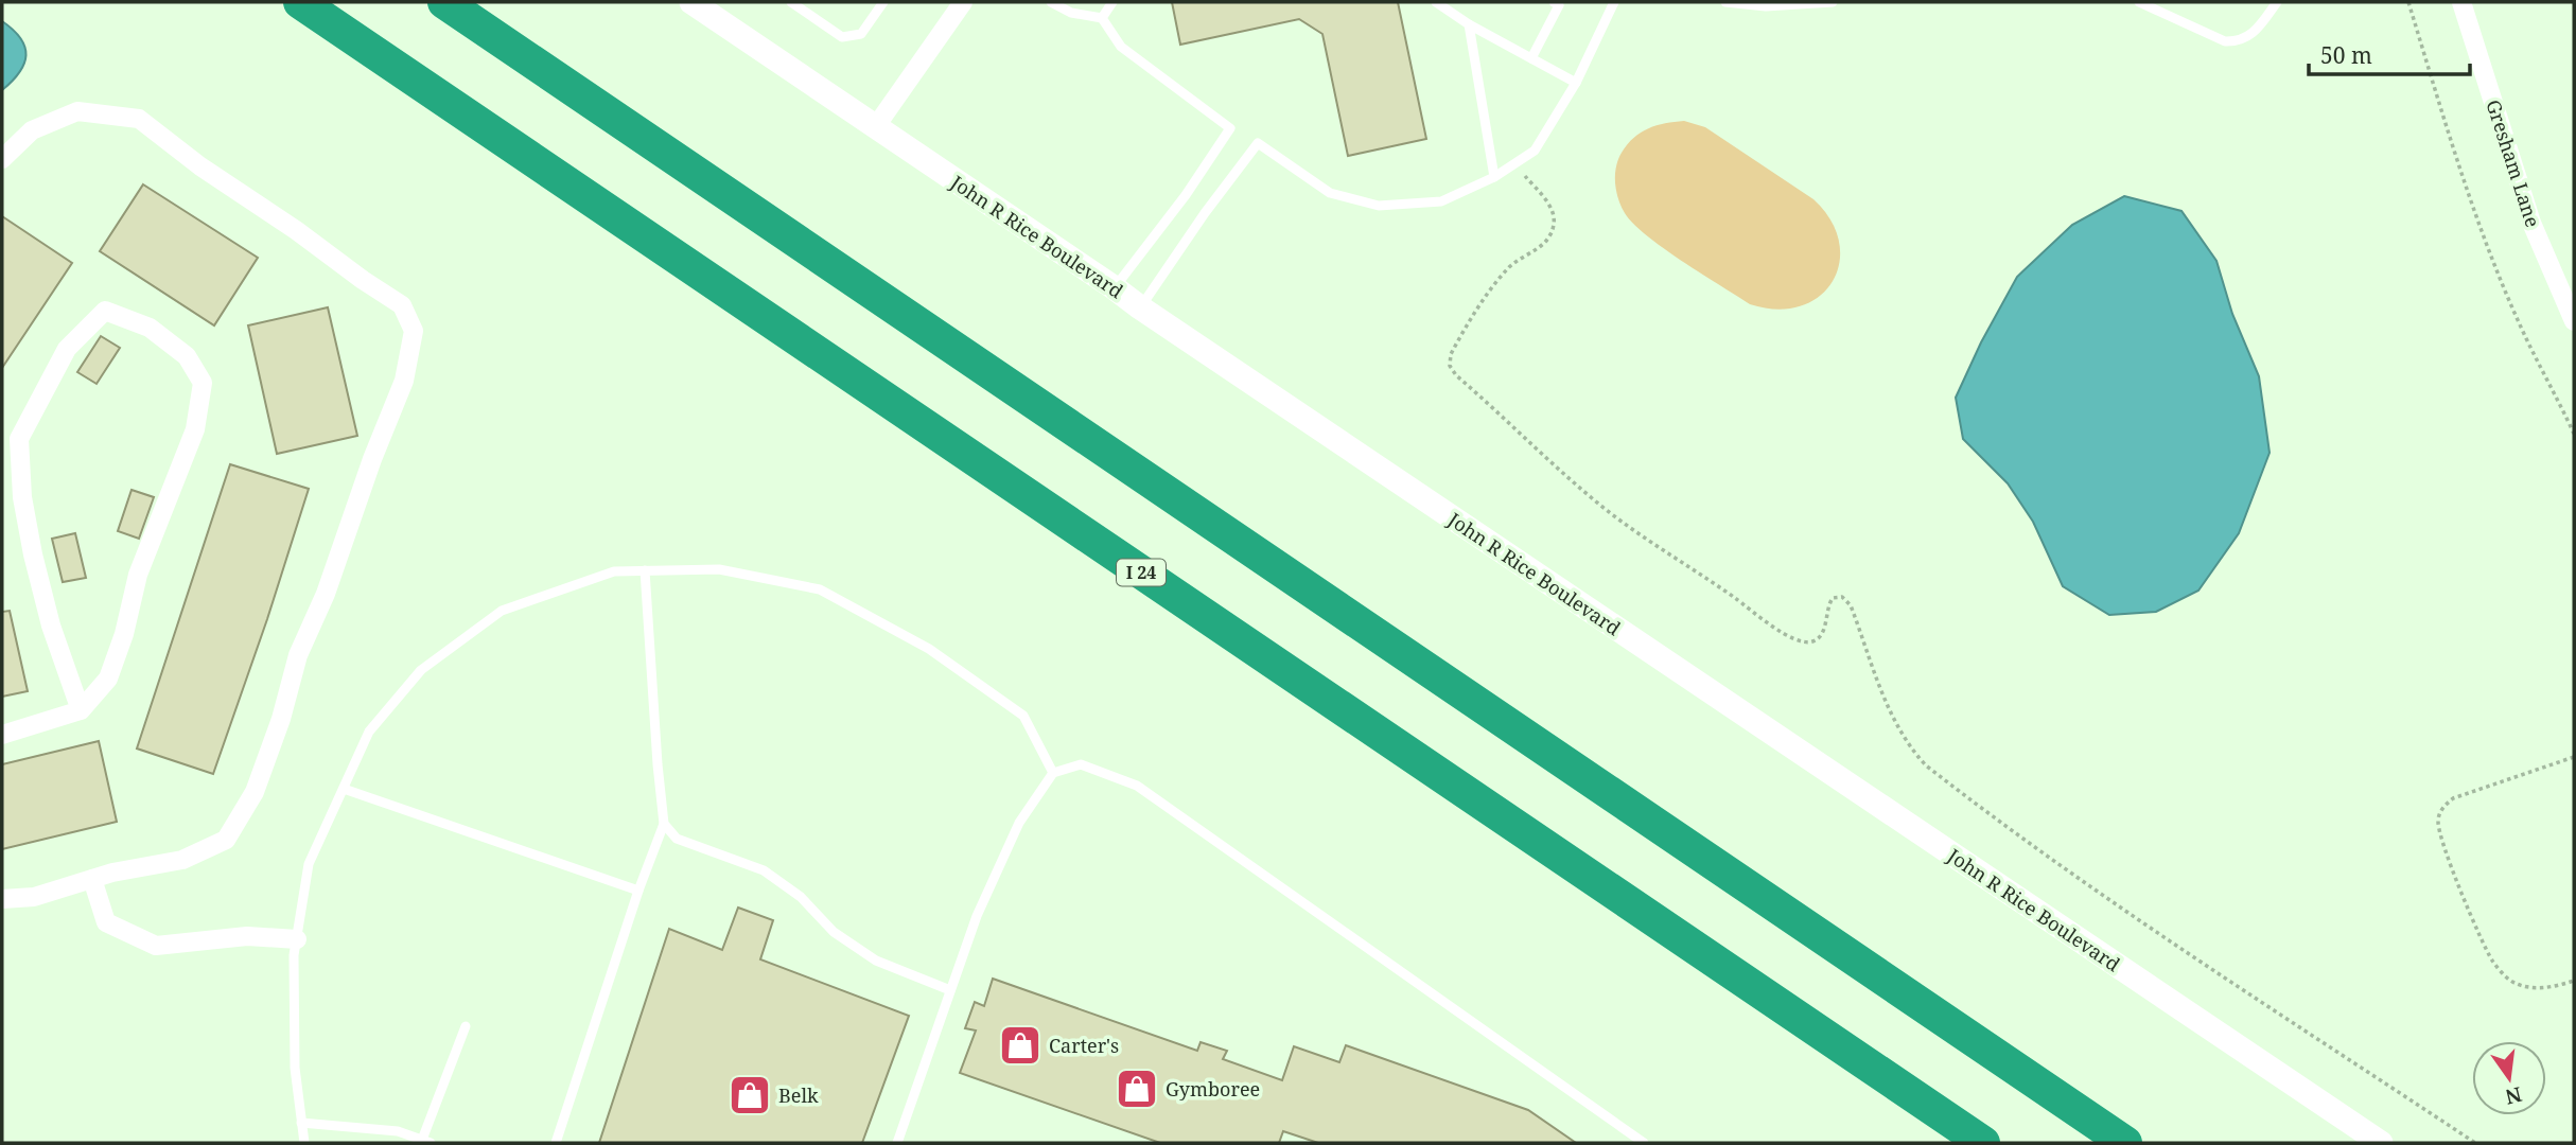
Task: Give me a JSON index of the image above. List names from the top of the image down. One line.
{"streets":{"highway":["I 24"],"street":["Gresham Lane","John R Rice Boulevard"]},"places":{"shop":["Carter's","Gymboree","Belk"]},"scale_bar":"50 m","north":"bottom"}
